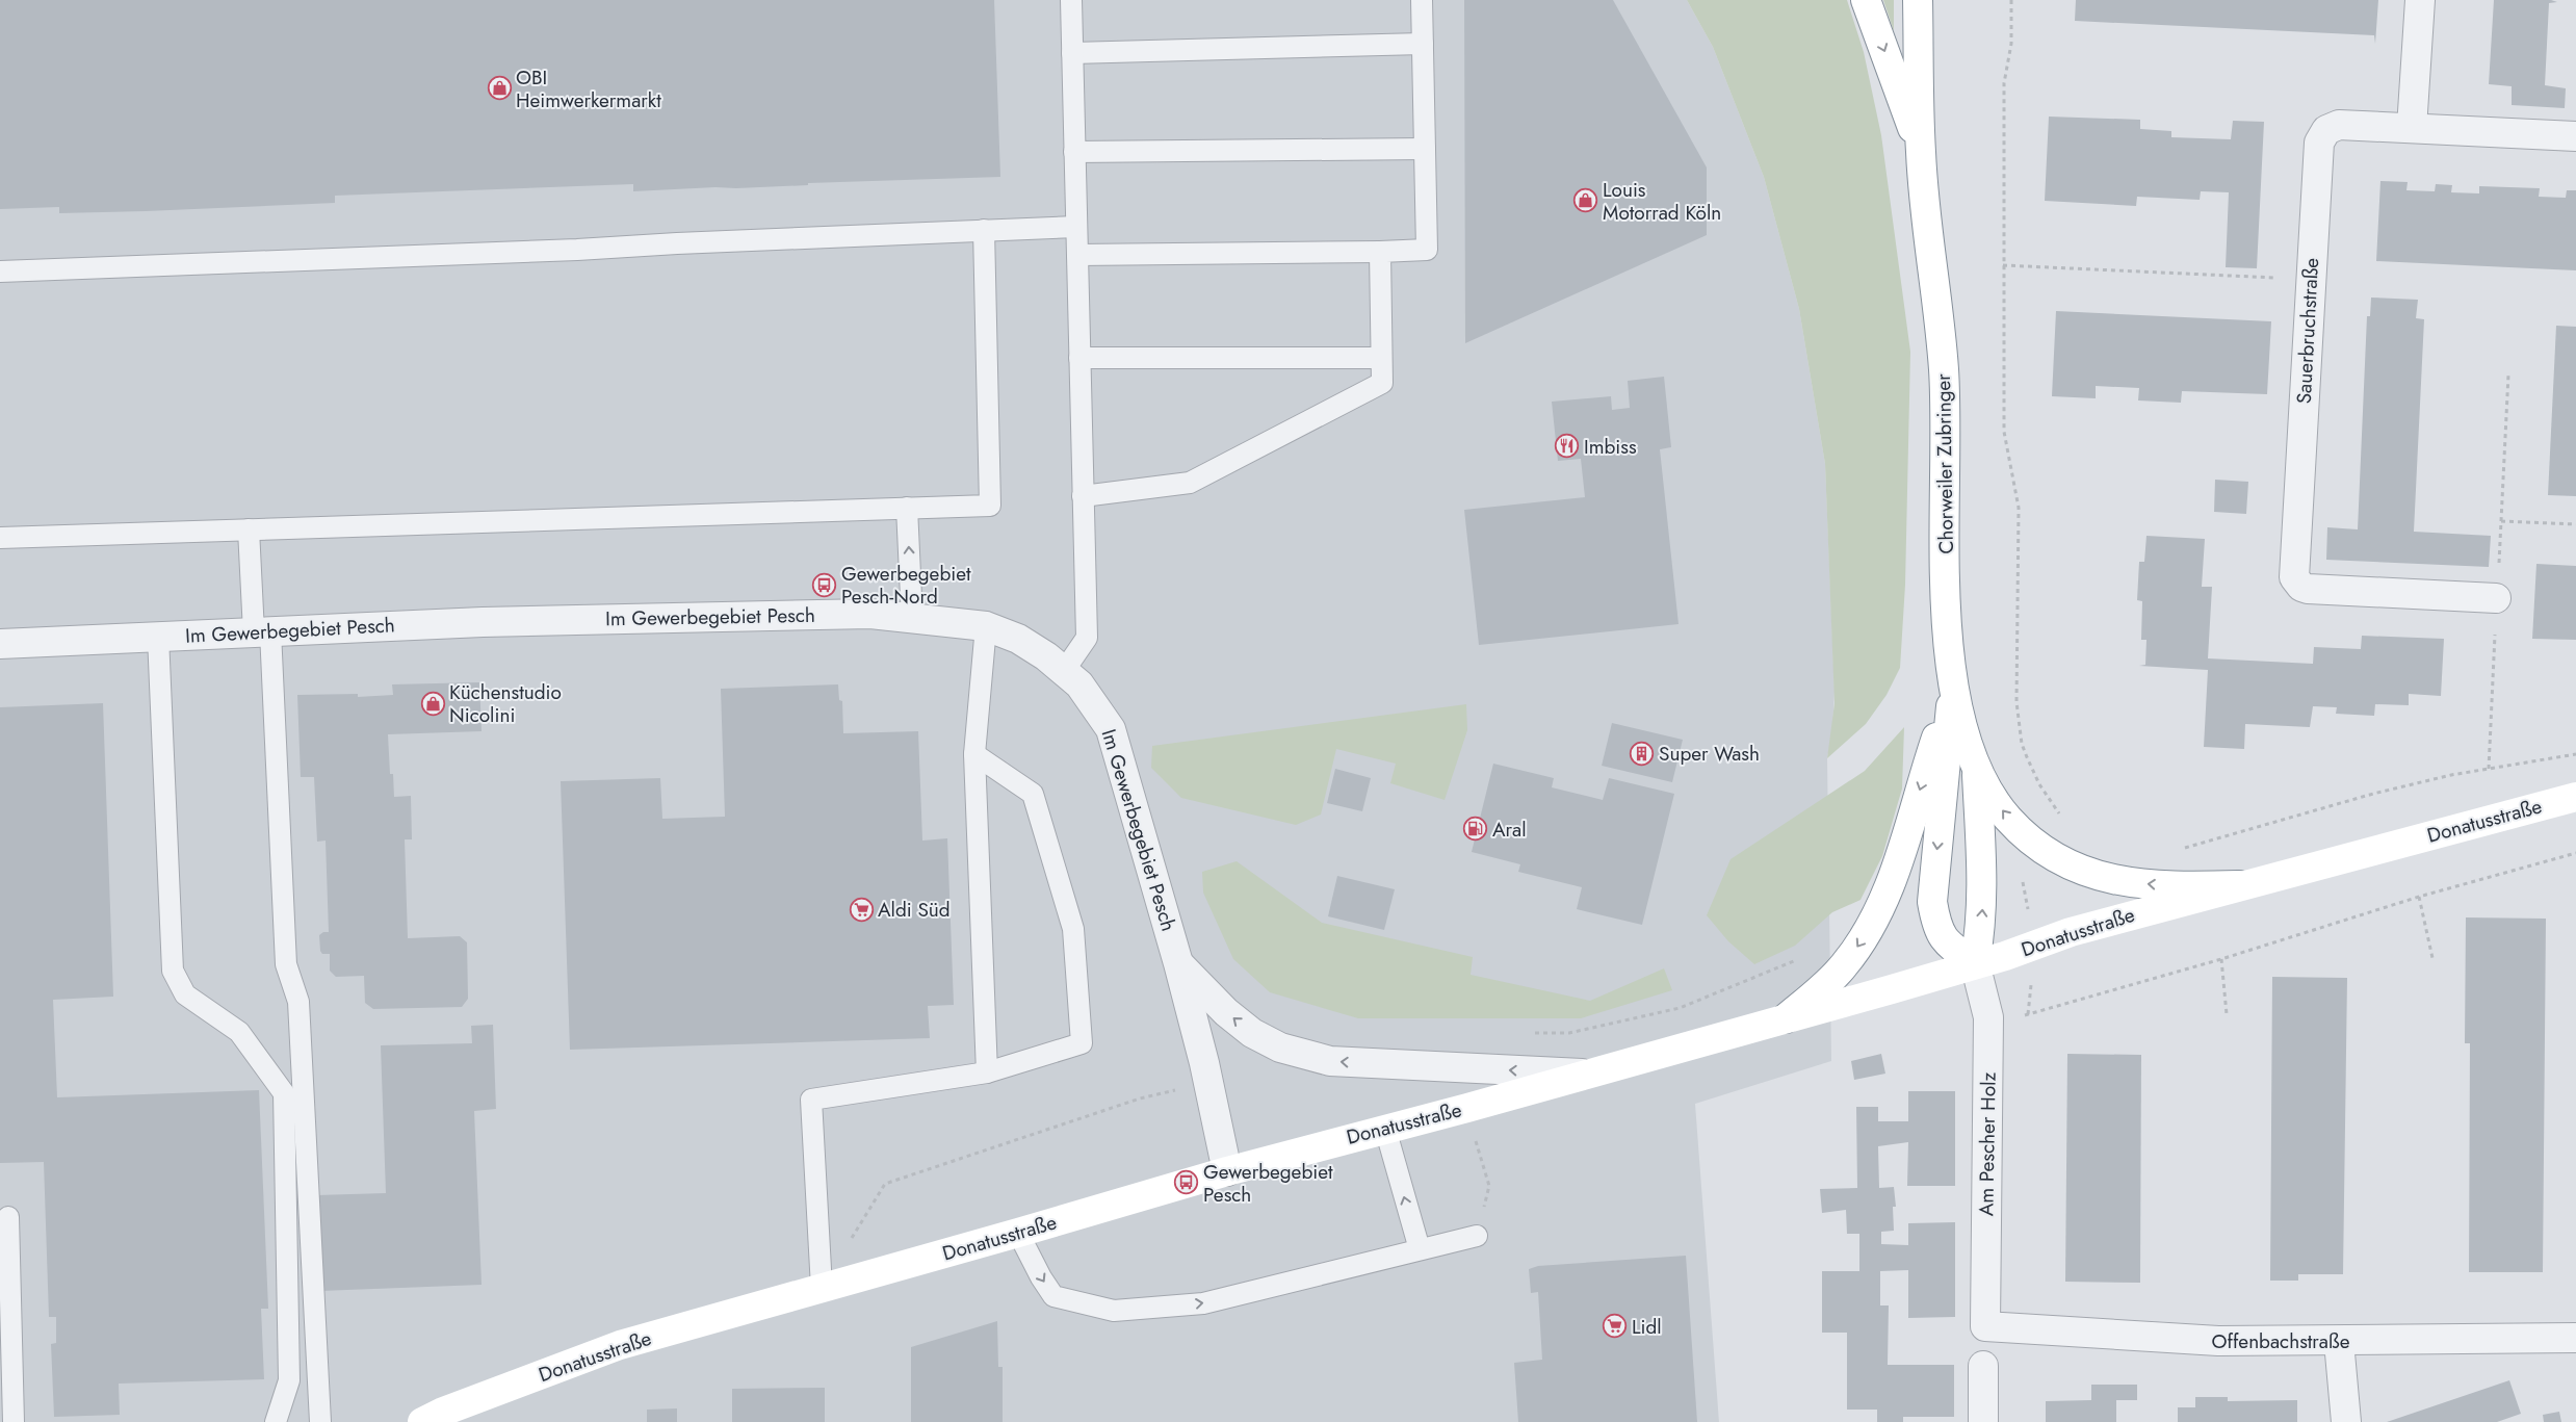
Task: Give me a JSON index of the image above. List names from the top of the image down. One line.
{"streets":{"main road":["Chorweiler Zubringer","Donatusstraße"],"street":["Sauerbruchstraße","Im Gewerbegebiet Pesch","Am Pescher Holz","Offenbachstraße"]},"crossings":[["Im Gewerbegebiet Pesch","Donatusstraße"],["Donatusstraße","Am Pescher Holz"],["Am Pescher Holz","Offenbachstraße"]],"places":{"shop":["OBI Heimwerkermarkt","Louis Motorrad Köln","Küchenstudio Nicolini"],"restaurant":["Imbiss"],"bus stop":["Gewerbegebiet Pesch-Nord","Gewerbegebiet Pesch"],"building":["Super Wash"],"fuel station":["Aral"],"supermarket":["Aldi Süd","Lidl"]}}
